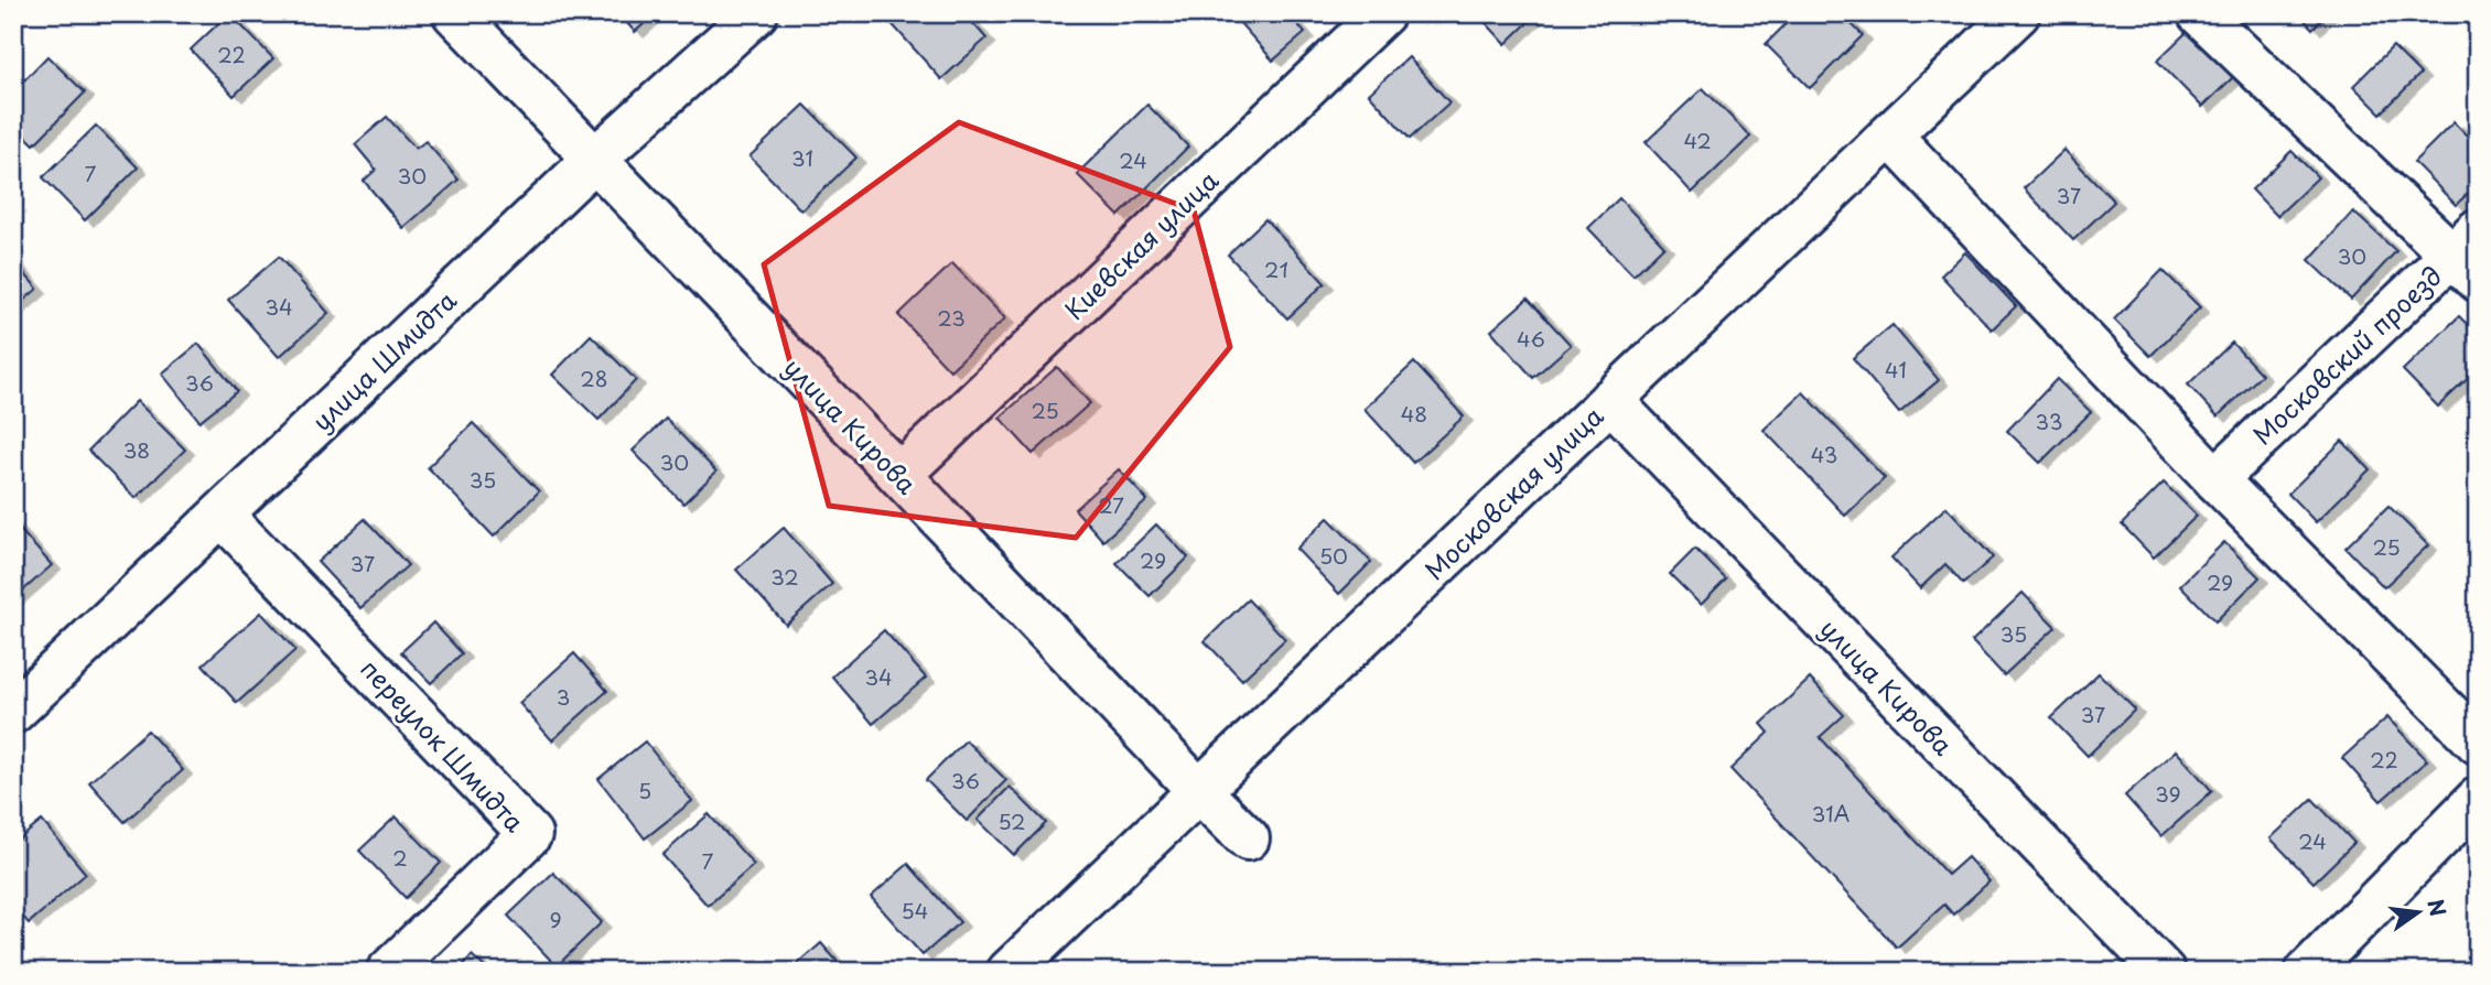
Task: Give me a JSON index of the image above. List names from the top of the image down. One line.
{"streets":{"street":["Киевская улица","Московский проезд","улица Шмидта","улица Кирова","Московская улица","переулок Шмидта"]},"crossings":[["Киевская улица","улица Кирова"],["улица Шмидта","улица Кирова"],["улица Шмидта","переулок Шмидта"],["улица Кирова","Московская улица"]],"house_numbers":["22","42","31","24","7","30","37","30","21","34","23","46","41","28","36","25","48","33","38","43","30","35","27","25","50","29","37","32","29","35","34","3","37","22","36","5","39","31А","52","24","2","7","54","9"],"north":"right"}
